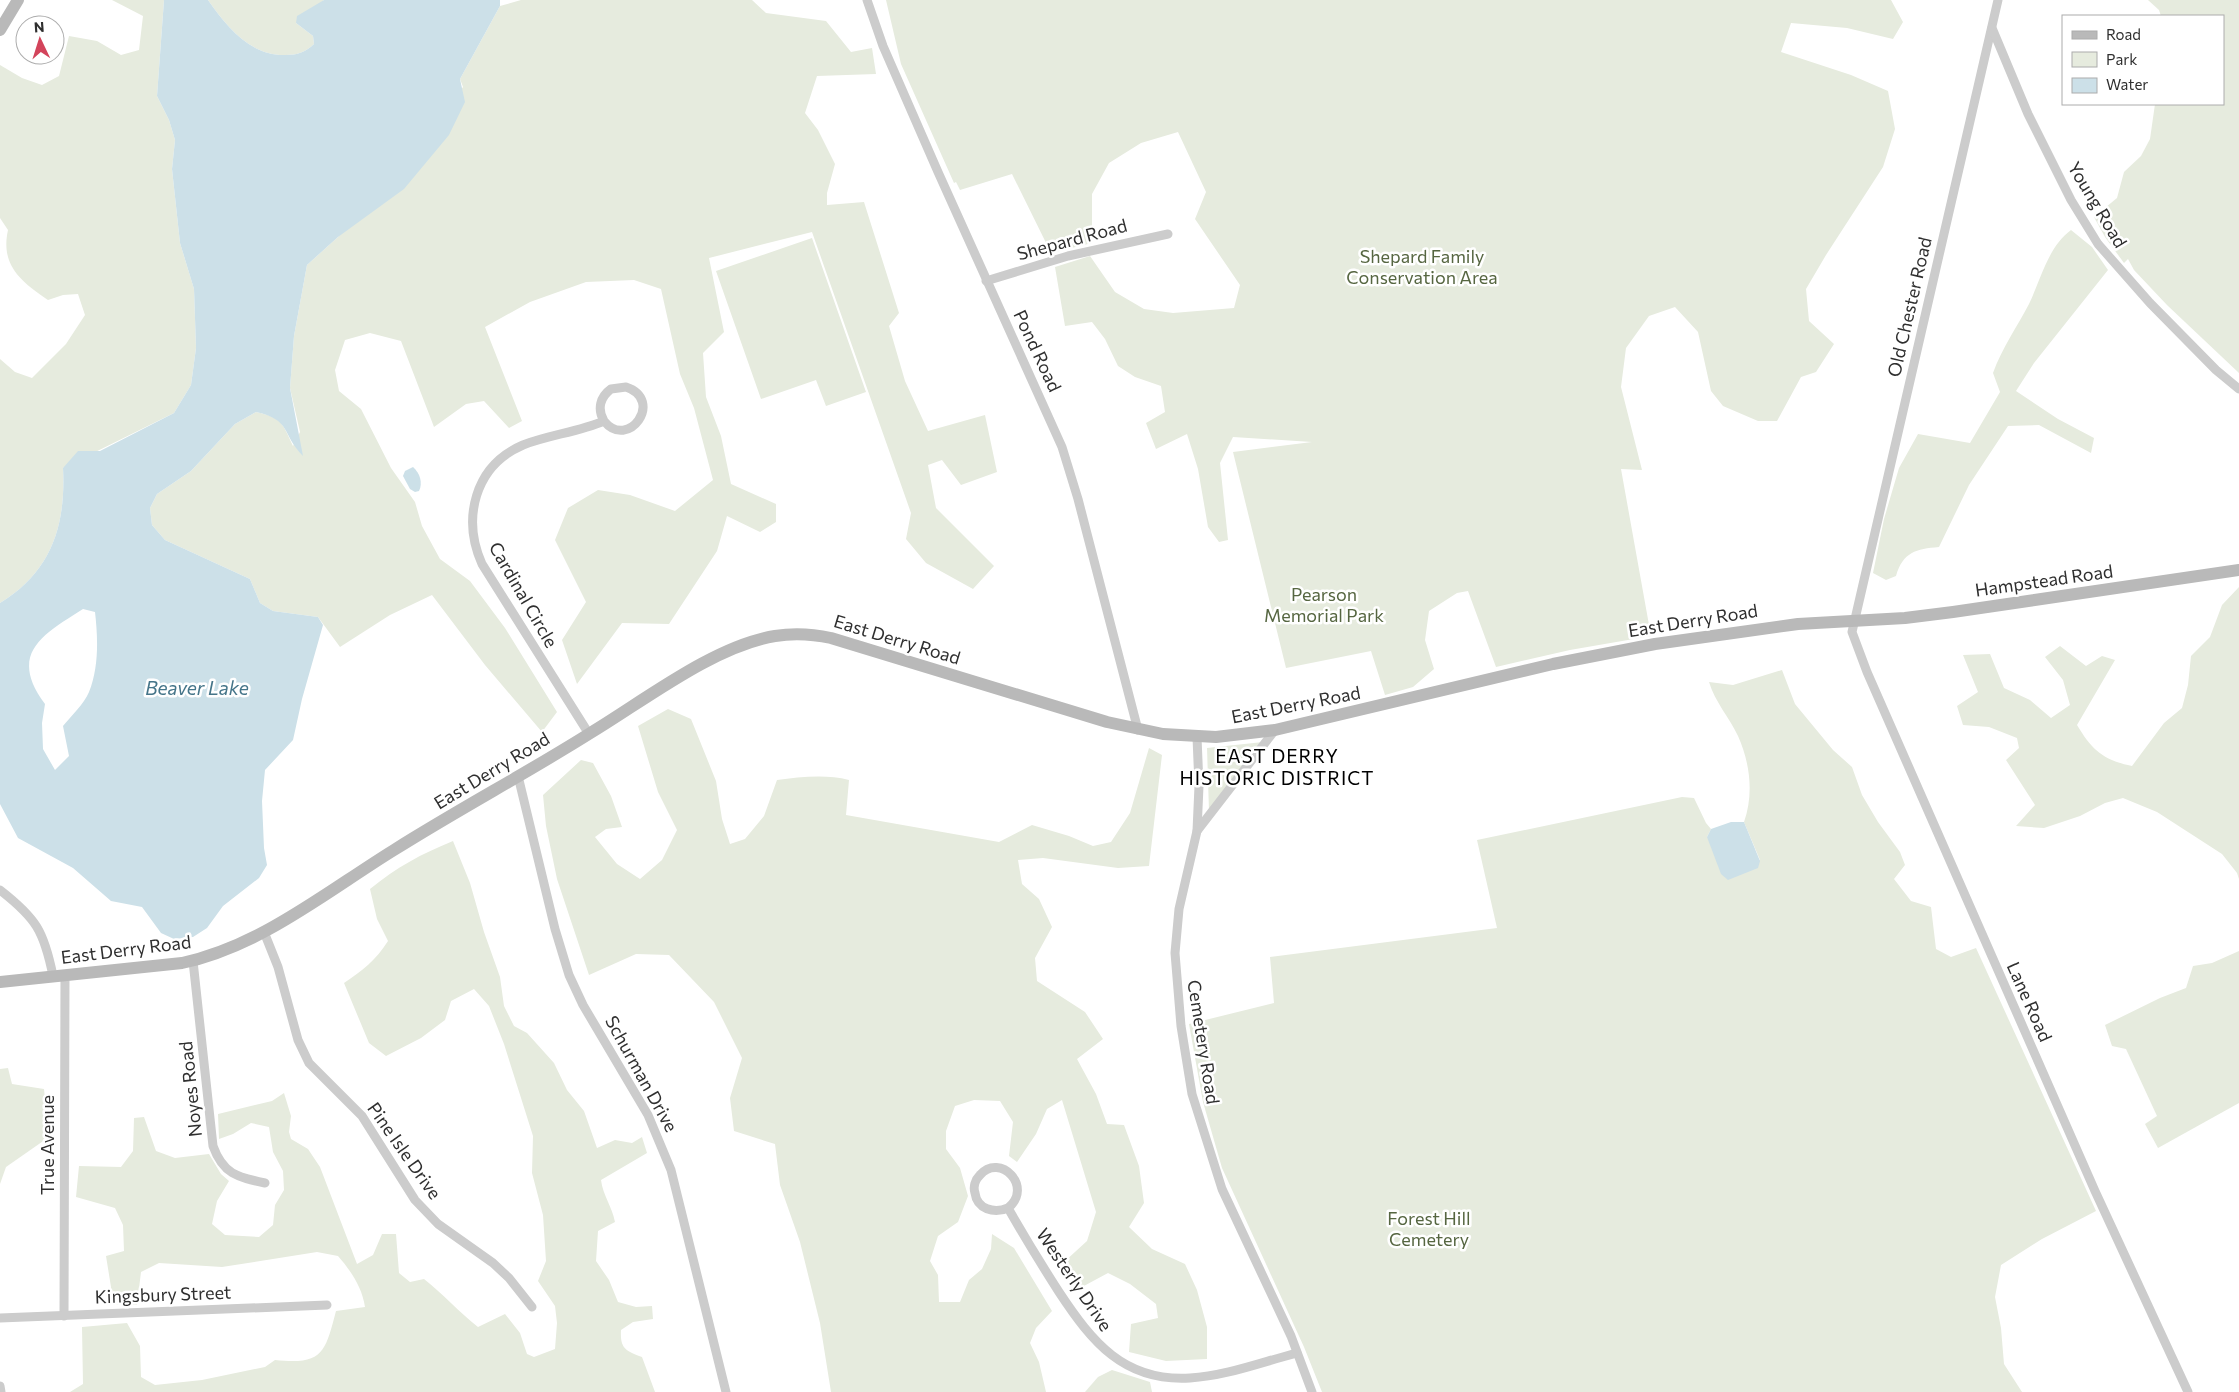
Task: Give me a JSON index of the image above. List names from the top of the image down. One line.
{"streets":{"street":["Young Road","Shepard Road","Old Chester Road","Pond Road","Hampstead Road","Cardinal Circle","East Derry Road","Lane Road","Cemetery Road","Schurman Drive","Noyes Road","True Avenue","Pine Isle Drive","Westerly Drive","Kingsbury Street"]},"crossings":[["Young Road","Old Chester Road"],["Shepard Road","Pond Road"],["Old Chester Road","Hampstead Road"],["Old Chester Road","East Derry Road"],["Old Chester Road","Lane Road"],["Pond Road","East Derry Road"],["Hampstead Road","East Derry Road"],["Hampstead Road","Lane Road"],["Cardinal Circle","East Derry Road"],["East Derry Road","Lane Road"],["East Derry Road","Cemetery Road"],["East Derry Road","Schurman Drive"],["East Derry Road","Noyes Road"],["East Derry Road","True Avenue"],["East Derry Road","Pine Isle Drive"],["Cemetery Road","Westerly Drive"],["True Avenue","Kingsbury Street"]],"districts":["EAST DERRY HISTORIC DISTRICT"],"water":["Beaver Lake"],"parks":["Shepard Family Conservation Area","Pearson Memorial Park","Forest Hill Cemetery"],"legend":["Road","Park","Water"],"north":"top"}
